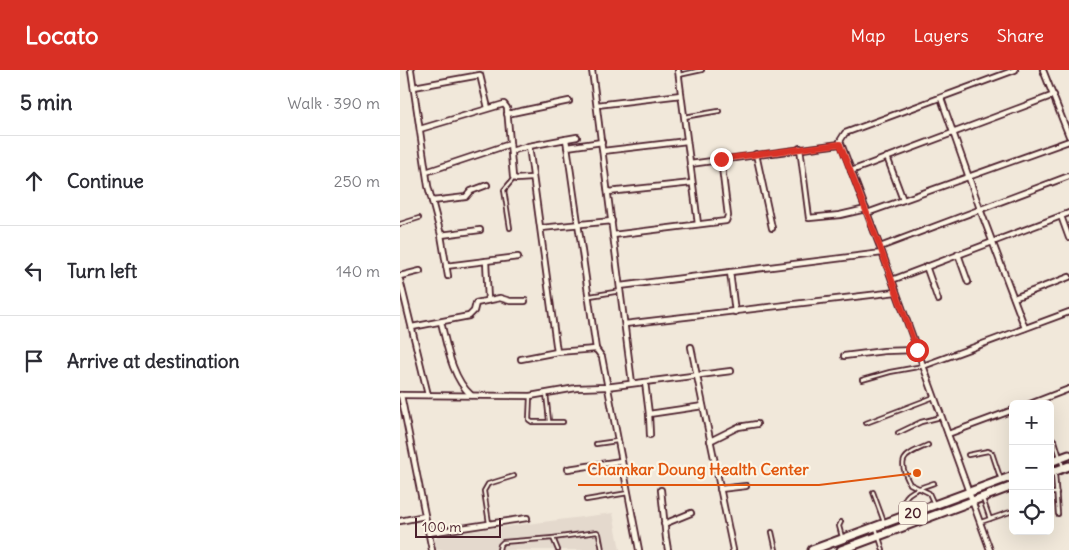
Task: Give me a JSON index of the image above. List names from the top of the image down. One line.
{"streets":{"main road":["20"]},"places":["Chamkar Doung Health Center"],"scale_bar":"100 m","page":{"header":"Locato","nav":["Map","Layers","Share"],"heading":["5 min","Walk · 390 m"],"list":[["Continue","250 m"],["Turn left","140 m"],"Arrive at destination"],"map_buttons":["+","−"],"scale":"100 m"}}
